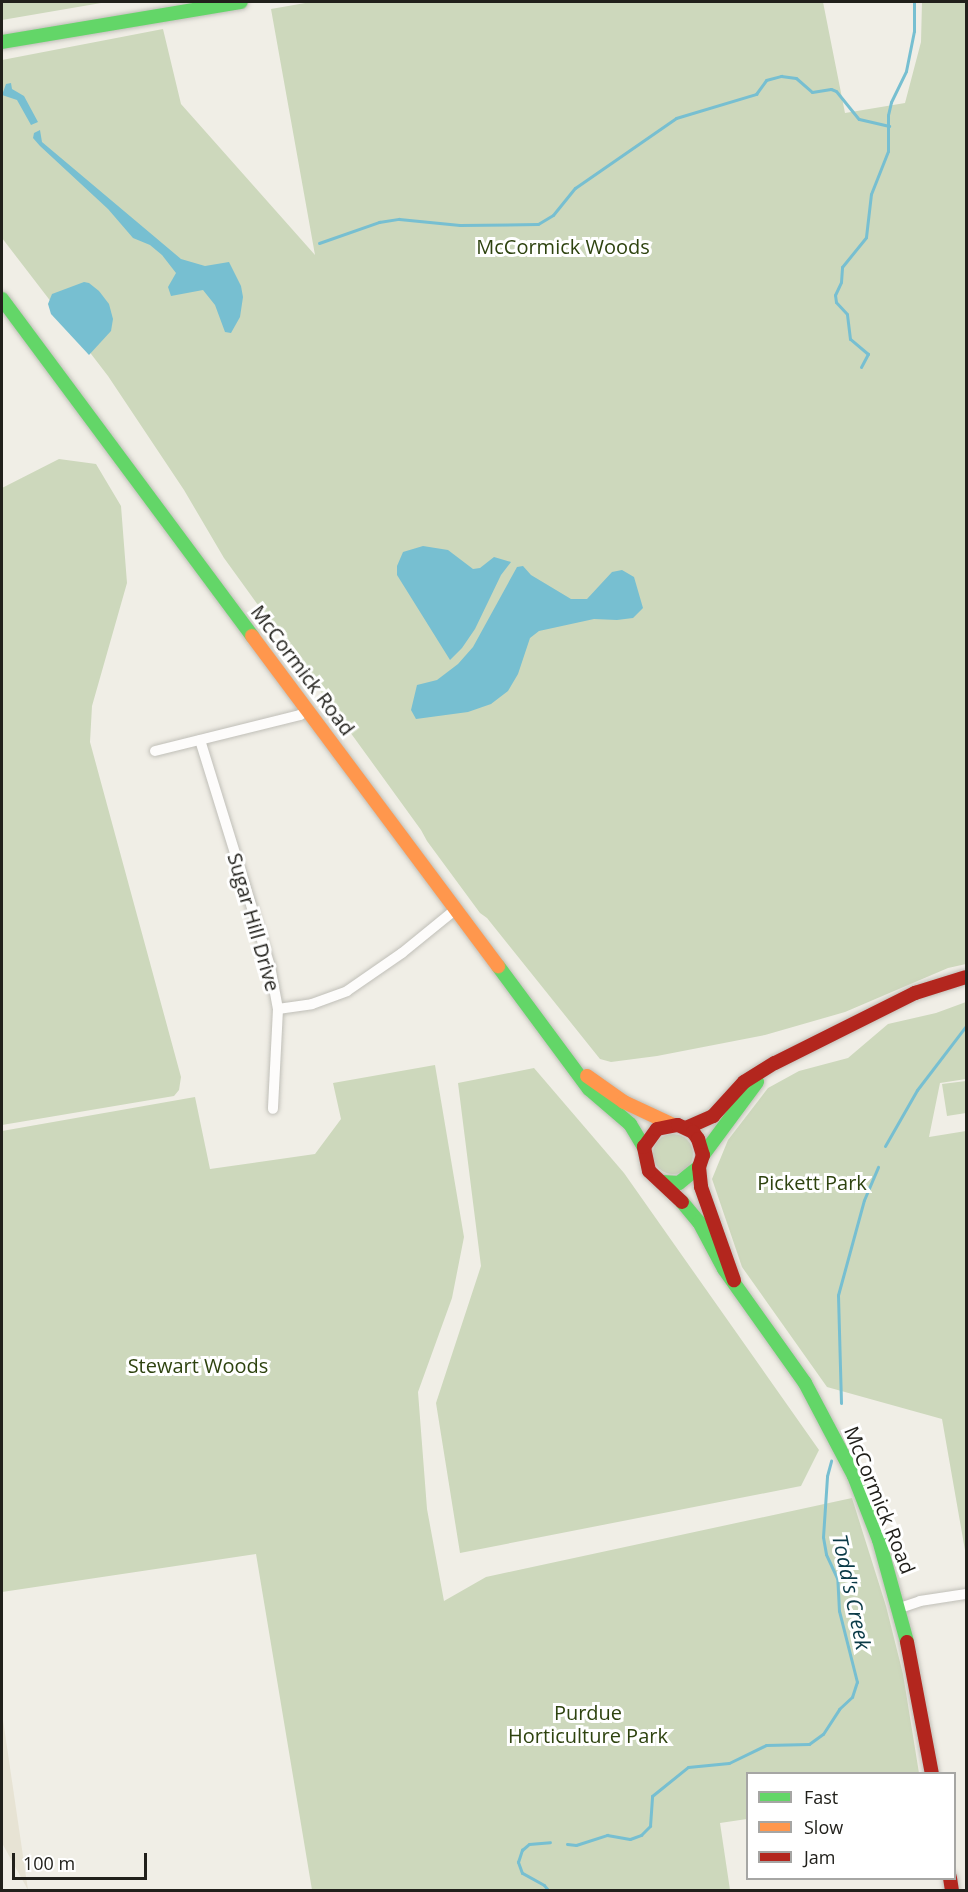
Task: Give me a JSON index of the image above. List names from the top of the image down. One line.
{"streets":{"street":["McCormick Road","Sugar Hill Drive"]},"water":["Todd's Creek"],"parks":["McCormick Woods","Pickett Park","Stewart Woods","Purdue Horticulture Park"],"legend":["Fast","Slow","Jam"],"scale_bar":"100 m"}
